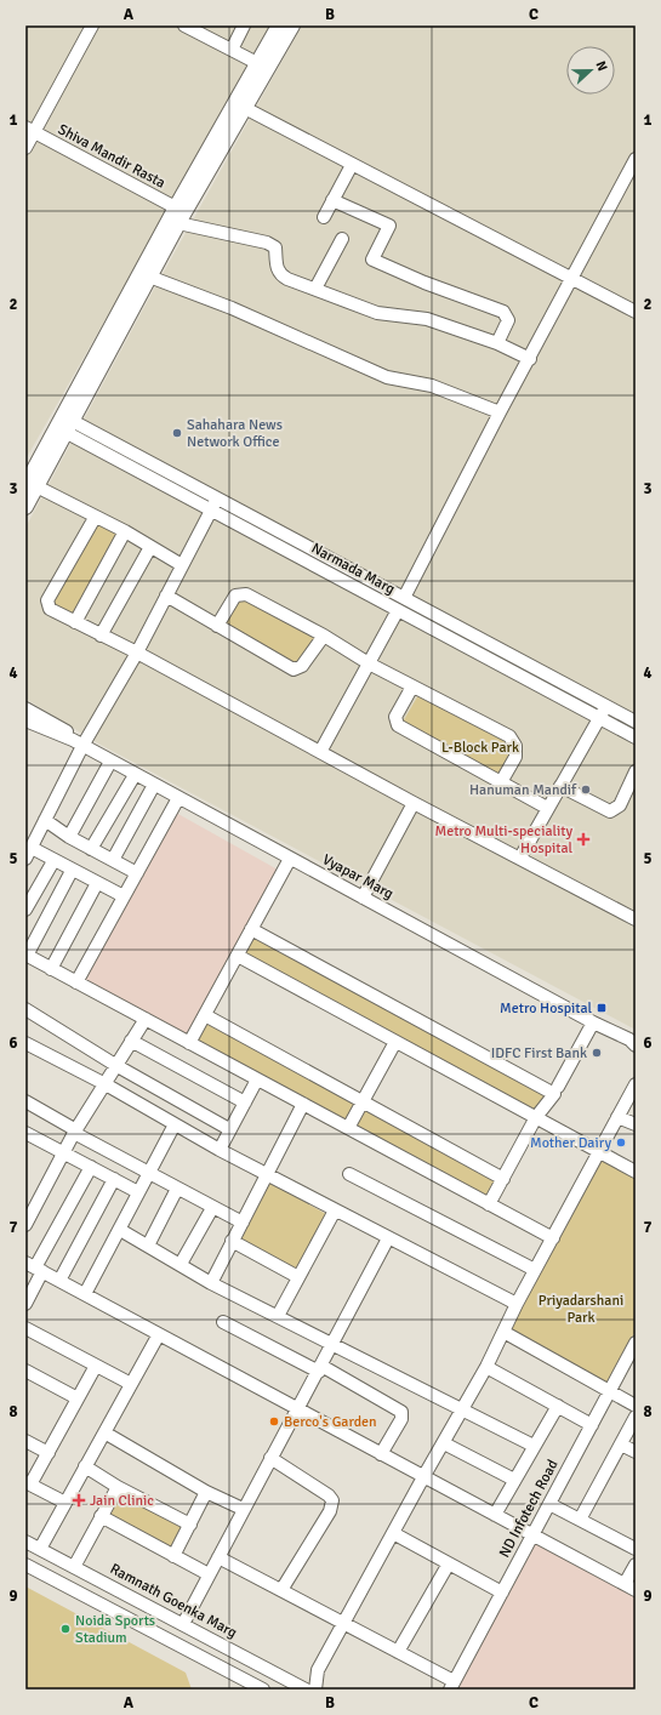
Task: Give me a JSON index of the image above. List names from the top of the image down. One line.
{"streets":{"street":["Shiva Mandir Rasta","Narmada Marg","Vyapar Marg","ND Infotech Road","Ramnath Goenka Marg"]},"parks":["L-Block Park","Priyadarshani Park"],"places":{"other":["Sahahara News Network Office","Hanuman Mandif","IDFC First Bank","Mother Dairy","Berco's Garden","Noida Sports Stadium"],"health":["Metro Multi-speciality Hospital","Jain Clinic"],"transit":["Metro Hospital"]},"north":"right","grid":{"columns":["A","B","C"],"rows":["1","2","3","4","5","6","7","8","9"]}}
